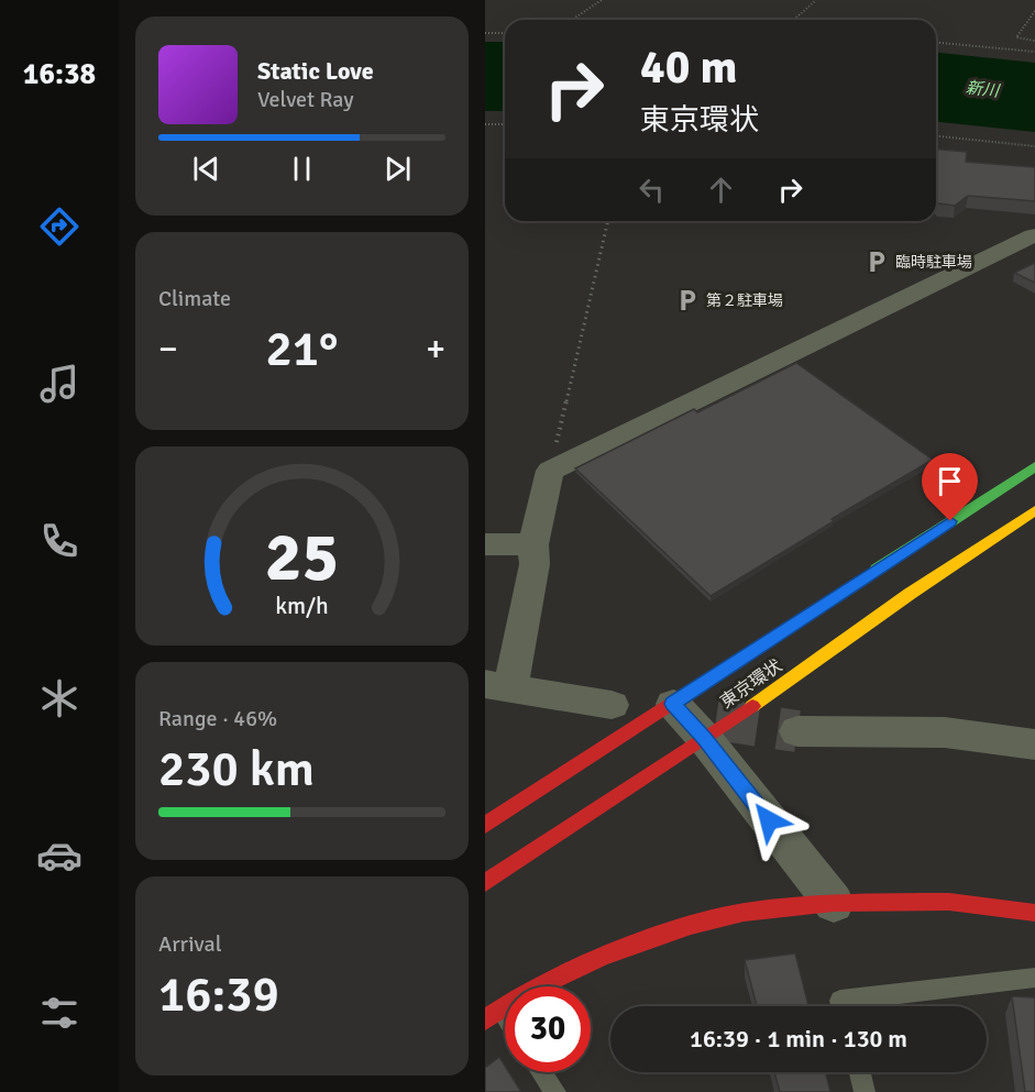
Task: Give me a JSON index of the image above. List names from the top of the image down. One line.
{"streets":{"main road":["東京環状"]},"water":["新川"],"places":{"parking":["臨時駐車場","第２駐車場"]},"page":{"tabs":"16:38","turn":["40 m","東京環状"],"song":["Static Love","Velvet Ray"],"tile":["Climate",["Range · 46%","230 km"],["Arrival","16:39"]],"heat":["−","21°","+"],"limit":"30","trip":"16:39 · 1 min · 130 m","gauge":["25","km/h"]}}
